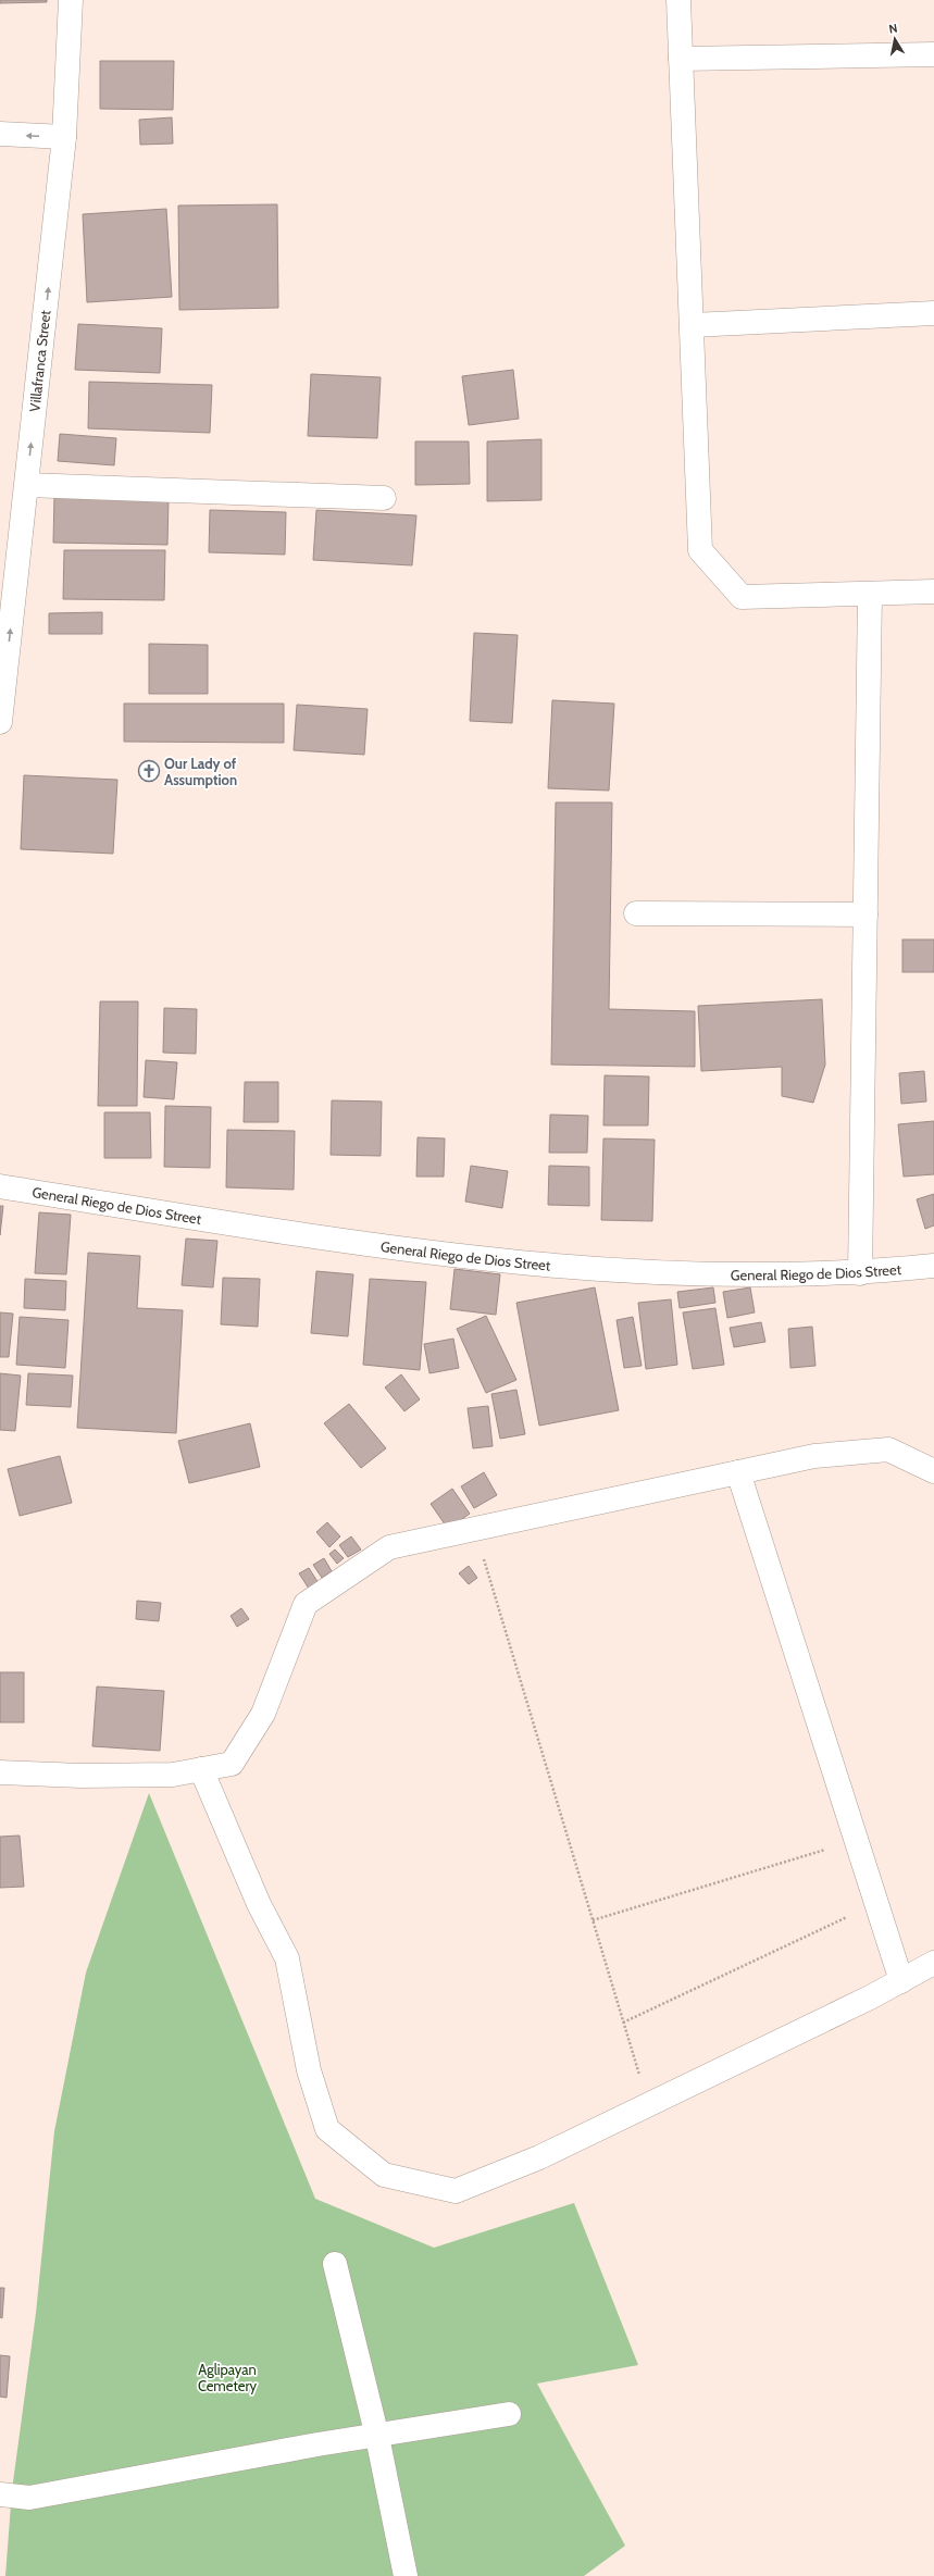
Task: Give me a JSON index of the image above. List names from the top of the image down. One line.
{"streets":{"street":["Villafranca Street","General Riego de Dios Street"]},"one_way":["Villafranca Street"],"parks":["Aglipayan Cemetery"],"places":{"church":["Our Lady of Assumption"]},"north":"top"}
